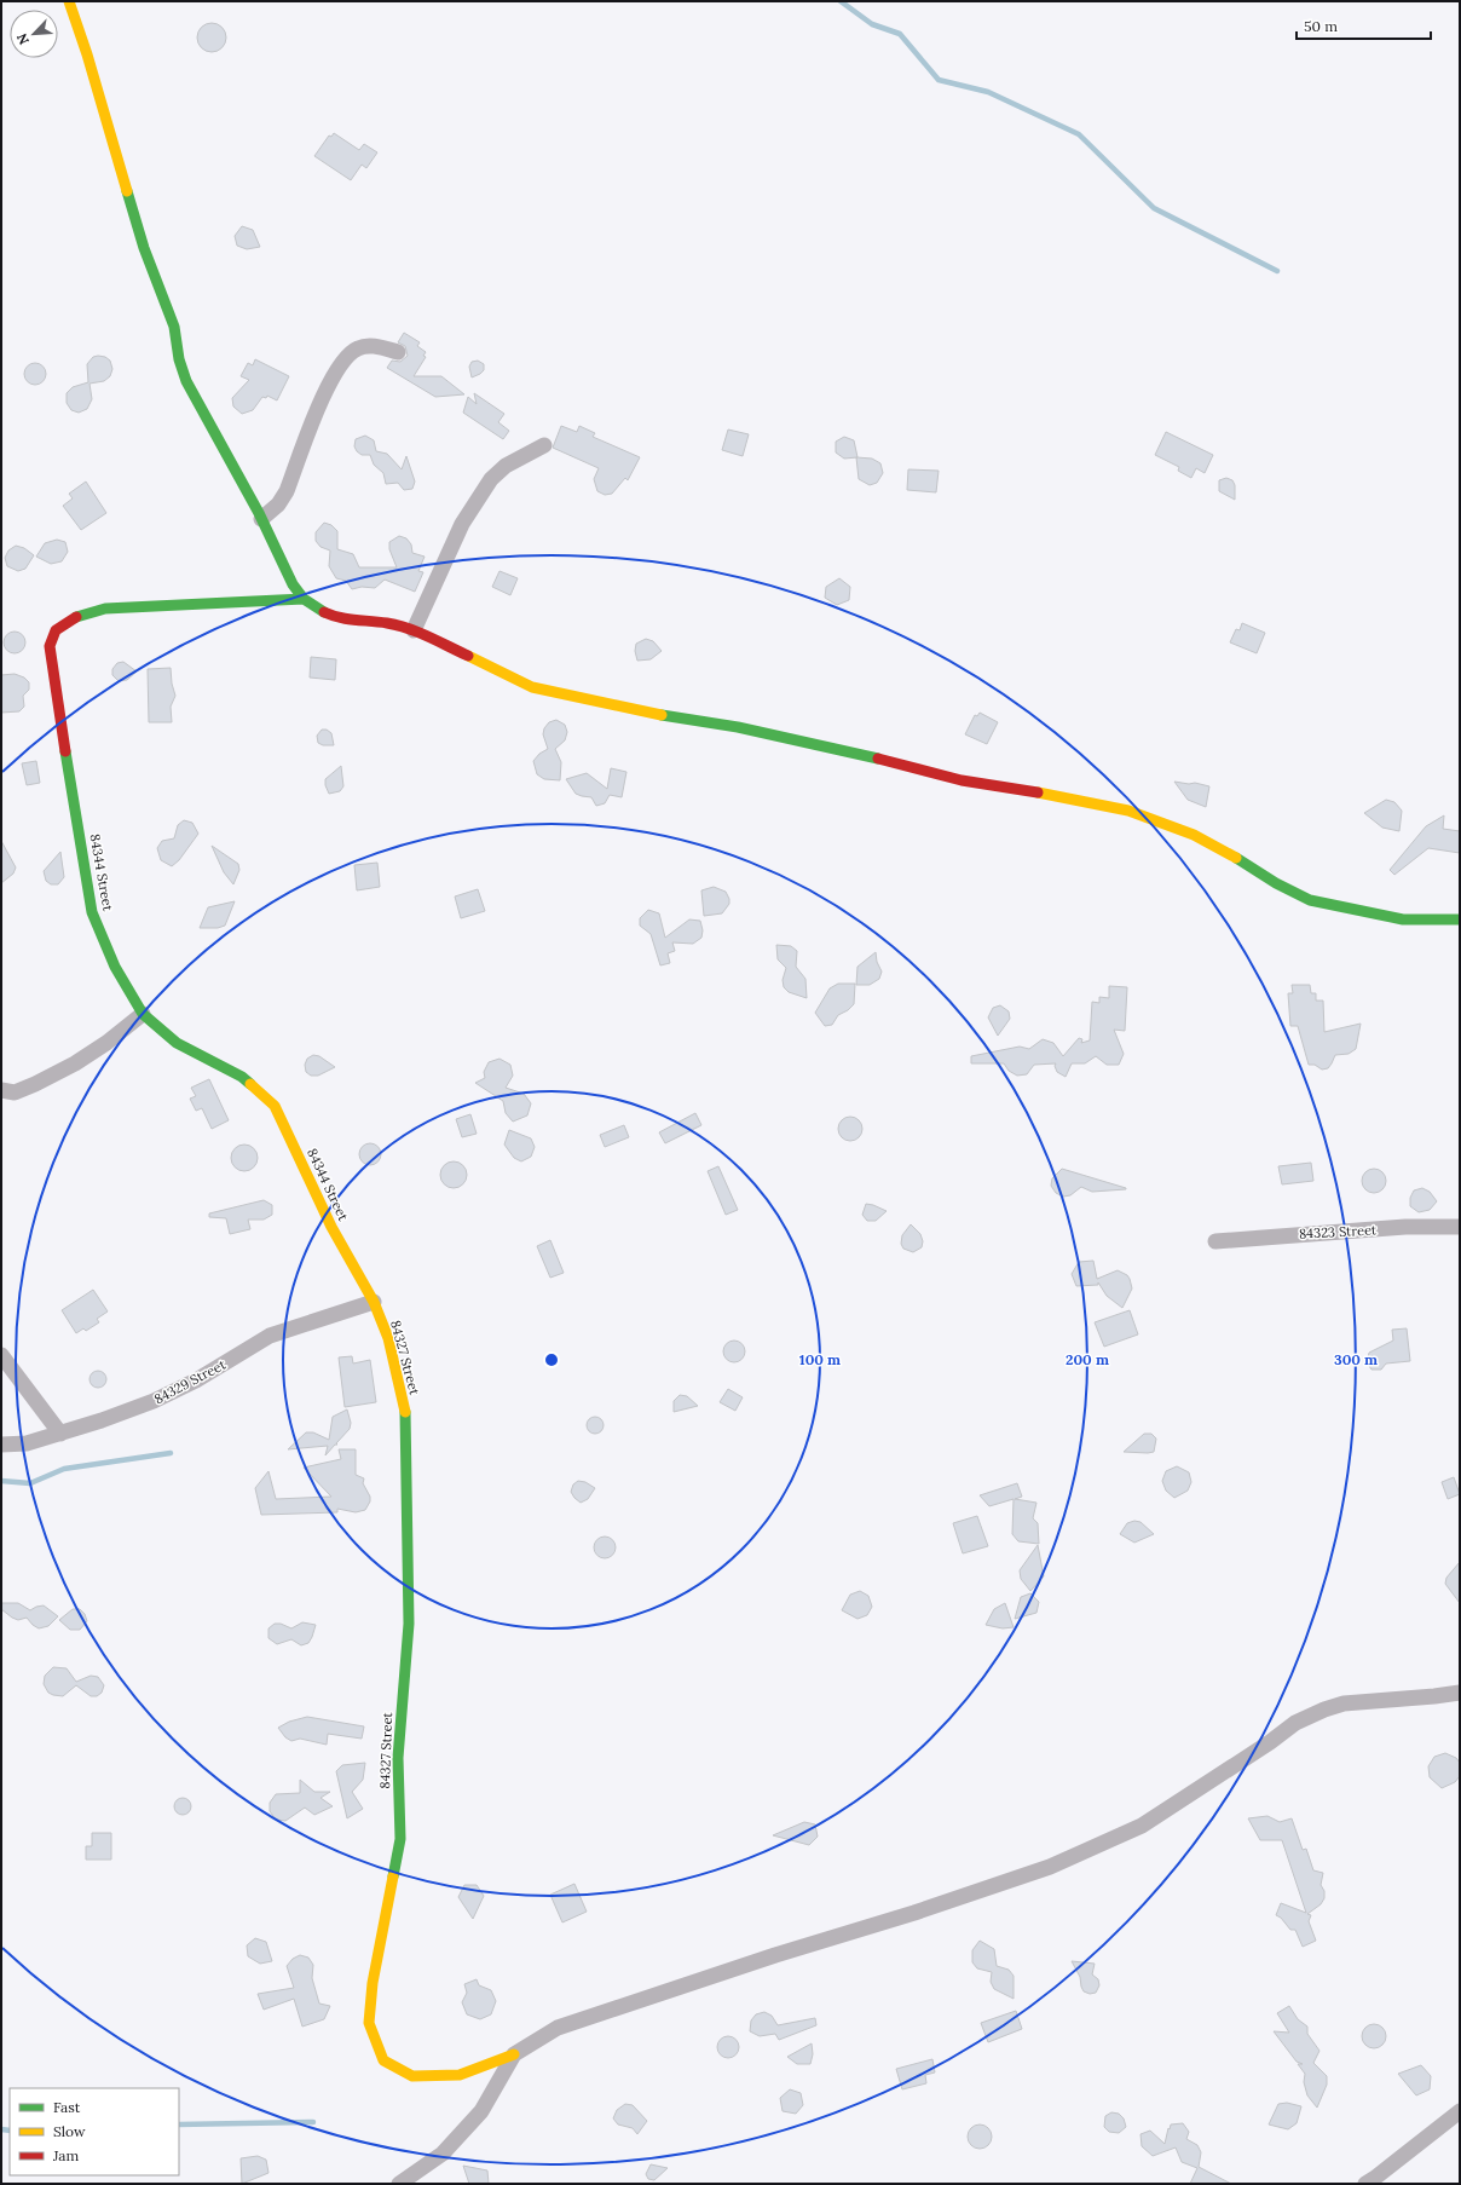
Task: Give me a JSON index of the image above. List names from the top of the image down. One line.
{"streets":{"street":["84344 Street","84323 Street","84327 Street","84329 Street"]},"crossings":[["84344 Street","84327 Street"],["84344 Street","84329 Street"],["84327 Street","84329 Street"]],"legend":["Fast","Slow","Jam"],"scale_bar":"50 m","north":"bottom left","rings":["100 m","200 m","300 m"]}
